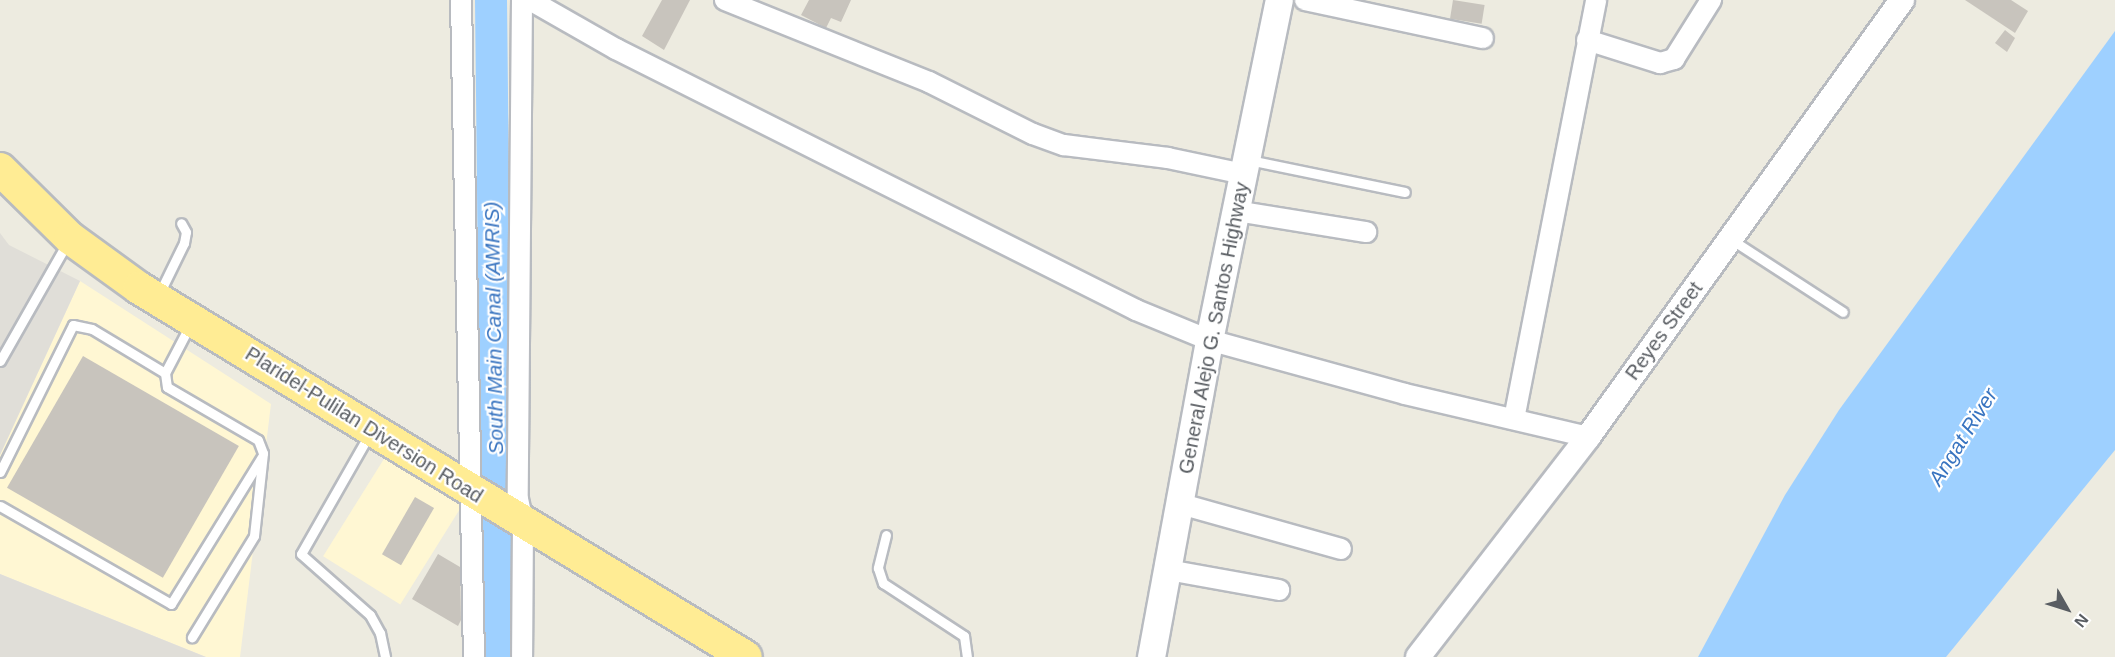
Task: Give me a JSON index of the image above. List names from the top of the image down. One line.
{"streets":{"highway":["Plaridel-Pulilan Diversion Road"],"main road":["General Alejo G. Santos Highway"],"street":["Reyes Street"]},"water":["South Main Canal (AMRIS)","Angat River"],"north":"bottom right"}
